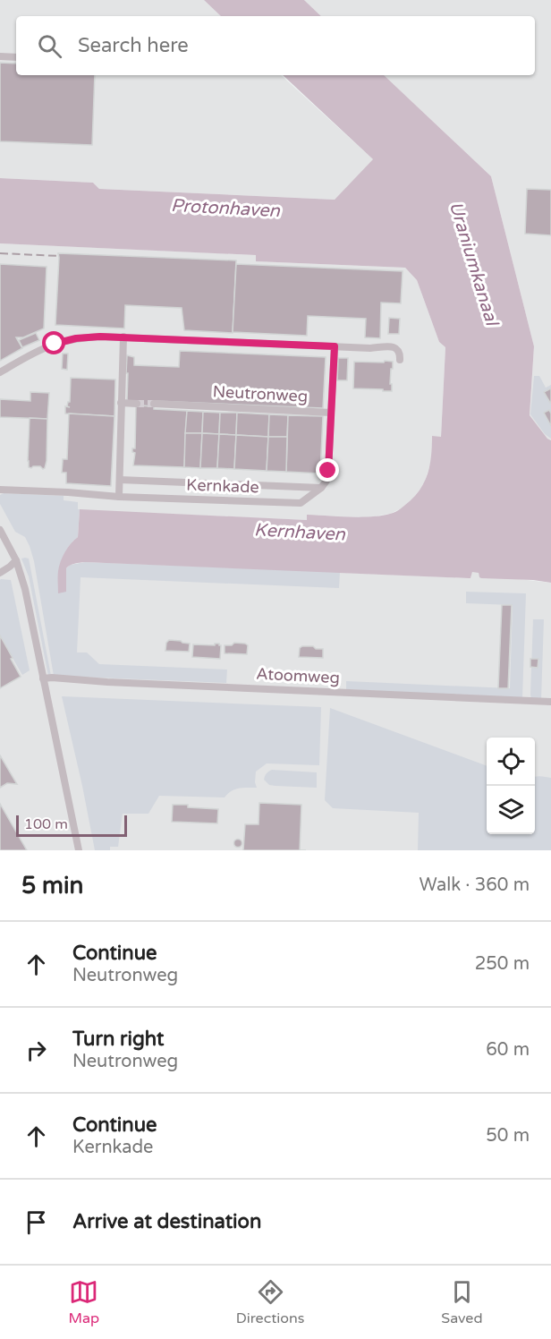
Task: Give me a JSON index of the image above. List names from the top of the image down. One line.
{"streets":{"street":["Neutronweg","Kernkade","Atoomweg"]},"water":["Protonhaven","Uraniumkanaal","Kernhaven"],"scale_bar":"100 m","page":{"search":"Search here","scale":"100 m","heading":["5 min","Walk · 360 m"],"list":[["Continue","Neutronweg","250 m"],["Turn right","Neutronweg","60 m"],["Continue","Kernkade","50 m"],"Arrive at destination"],"nav":["Map","Directions","Saved"]}}
